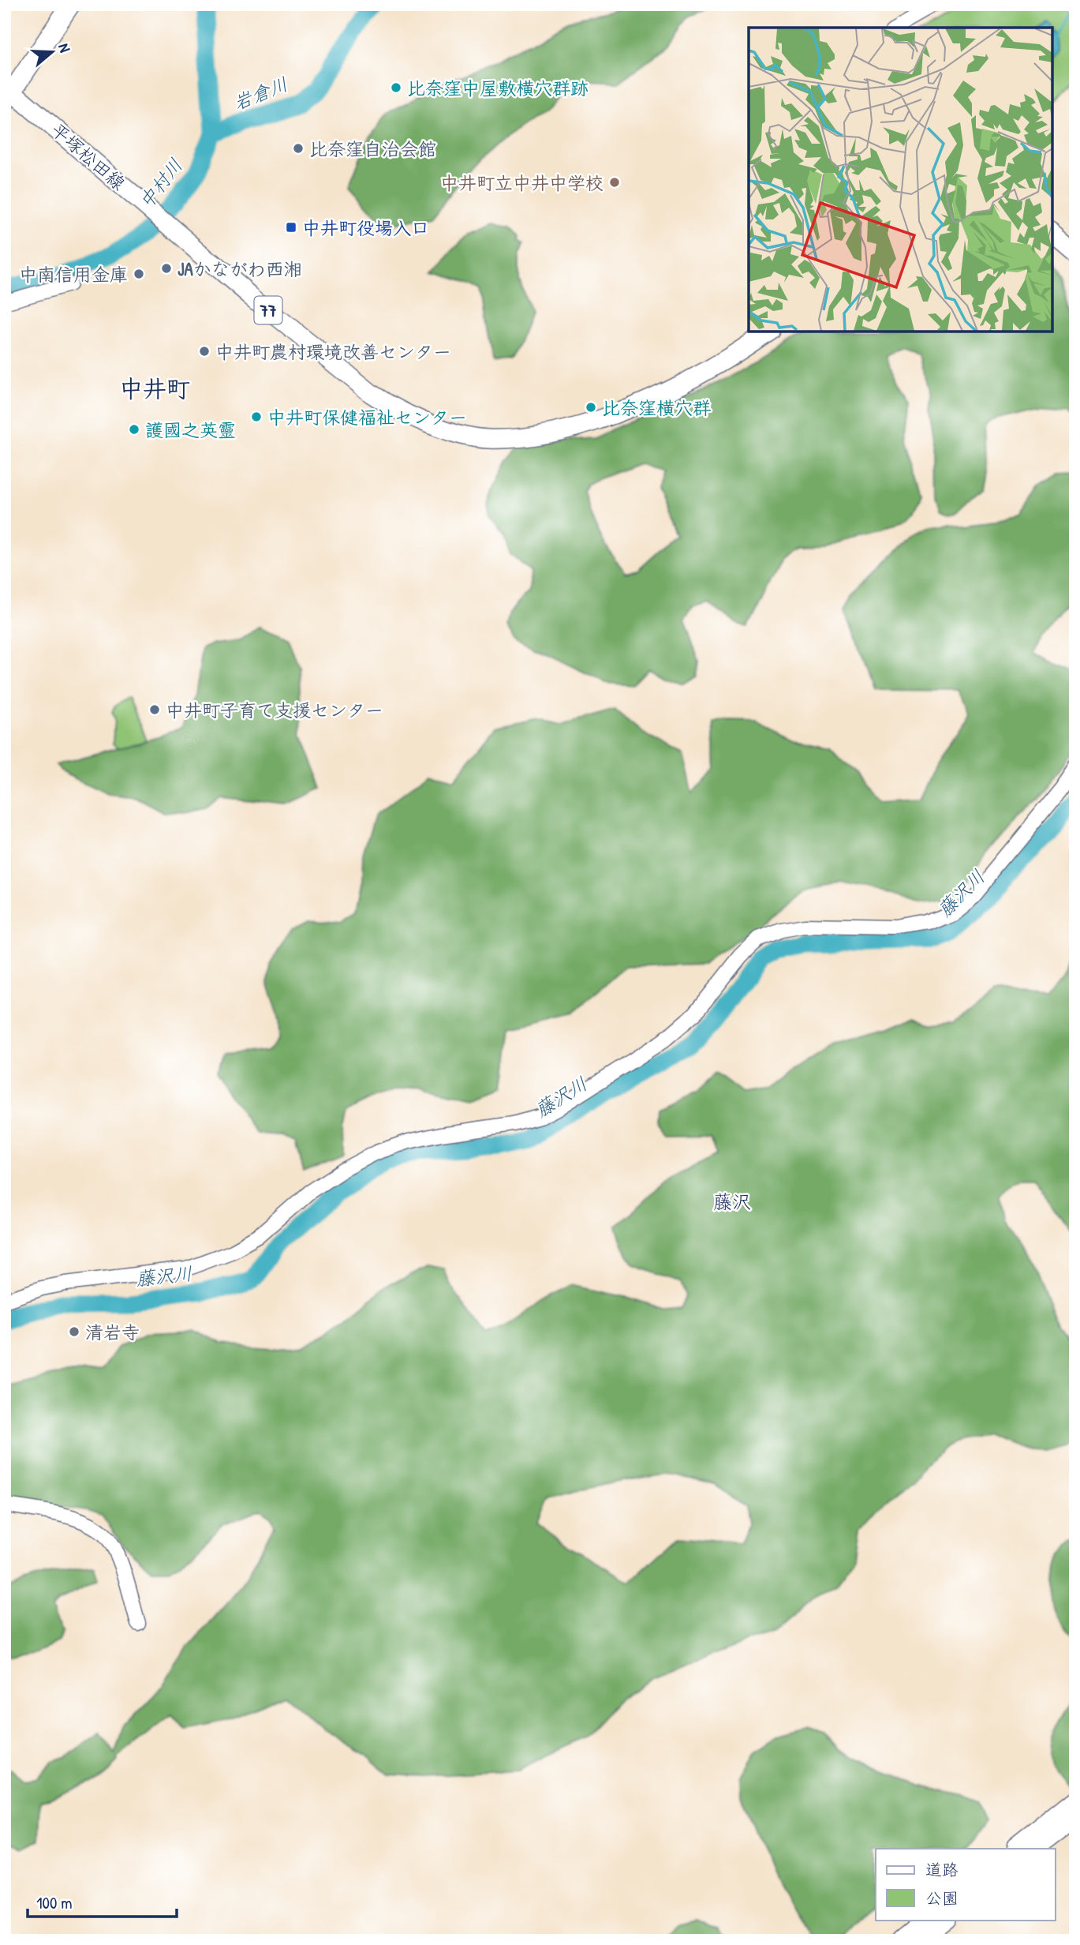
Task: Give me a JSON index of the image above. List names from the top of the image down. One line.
{"streets":{"main road":["平塚松田線","77"]},"districts":["中井町","藤沢"],"water":["岩倉川","中村川","藤沢川"],"places":{"other":["比奈窪中屋敷横穴群跡","比奈窪自治会館","中井町立中井中学校","JAかながわ西湘","中南信用金庫","中井町農村環境改善センター","比奈窪横穴群","中井町保健福祉センター","護國之英靈","中井町子育て支援センター","清岩寺"],"transit":["中井町役場入口"]},"legend":["道路","公園"],"scale_bar":"100 m","north":"right"}
